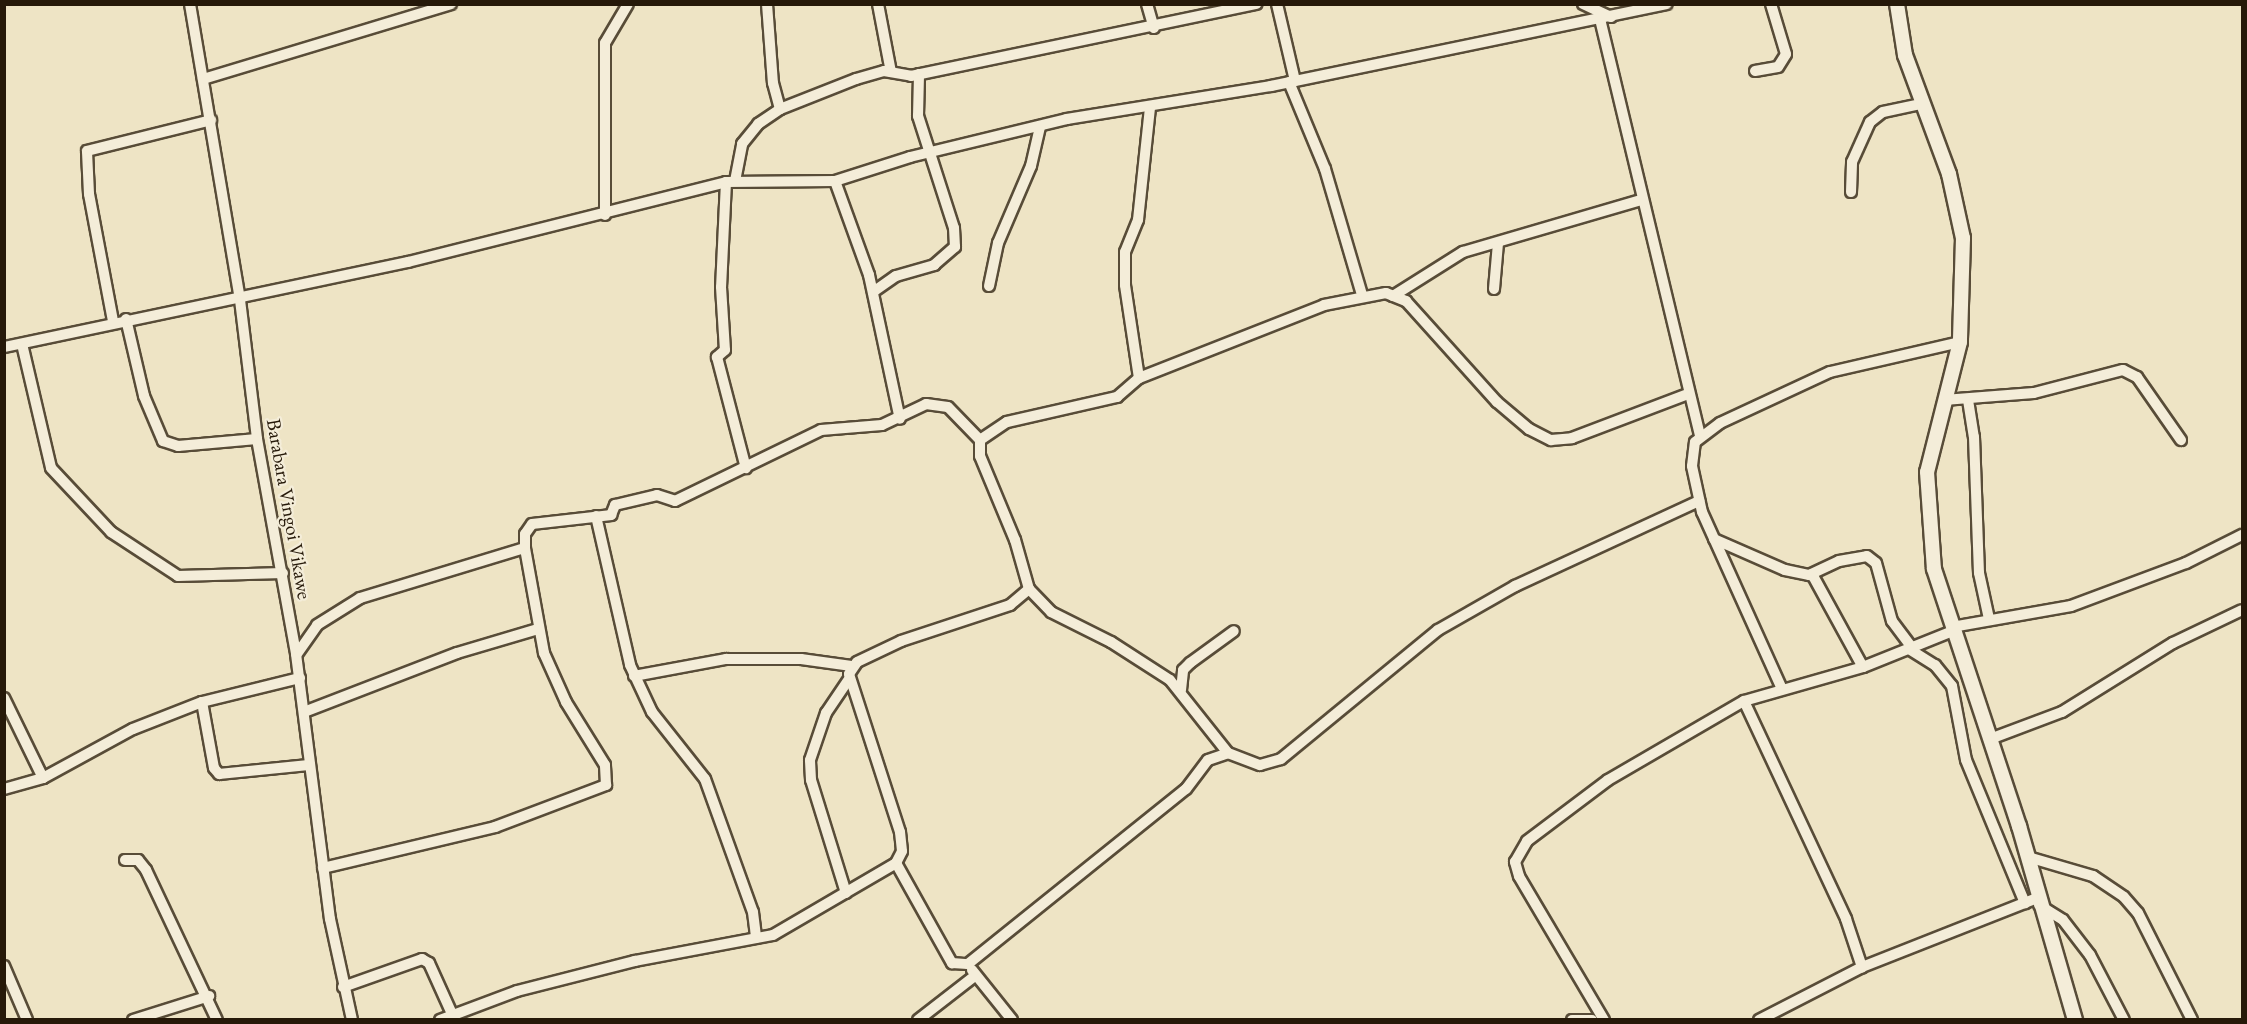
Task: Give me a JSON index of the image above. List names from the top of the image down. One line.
{"streets":{"street":["Barabara Vingoi Vikawe"]}}
